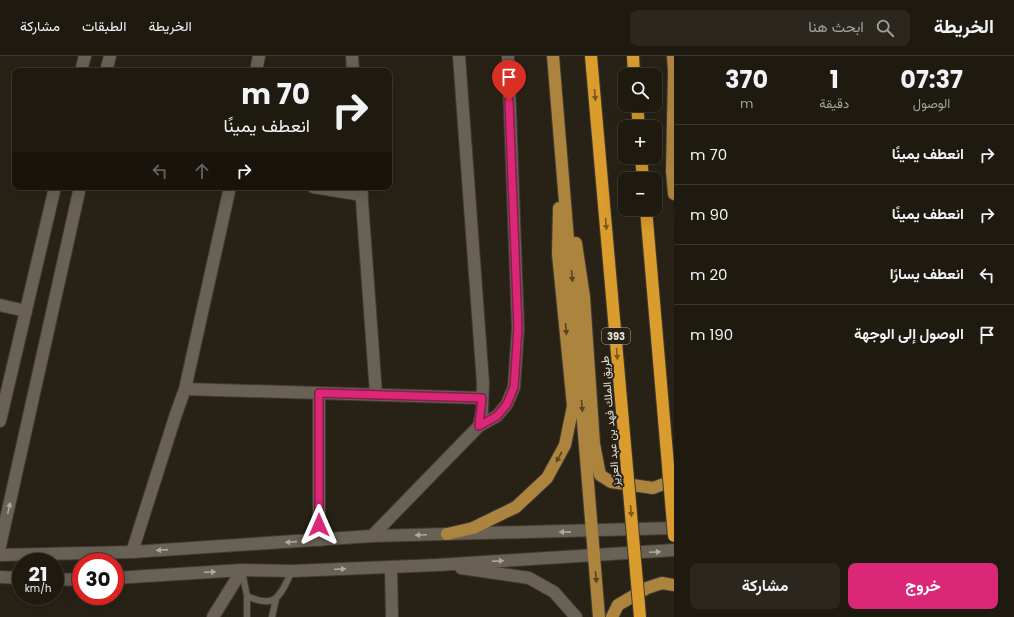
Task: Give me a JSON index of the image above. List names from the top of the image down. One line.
{"streets":{"highway":["393","طريق الملك فهد بن عبد العزيز"]},"page":{"header":"الخريطة","search":"ابحث هنا","nav":["الخريطة","الطبقات","مشاركة"],"eta":["07:37","الوصول","1","دقيقة","370","m"],"map_buttons":["+","−"],"turn":["70 m","انعطف يمينًا"],"list":[{"name":"انعطف يمينًا","value":"70 m"},{"name":"انعطف يمينًا","value":"90 m"},{"name":"انعطف يسارًا","value":"20 m"},{"name":"الوصول إلى الوجهة","value":"190 m"}],"speed":"21 km/h","limit":"30","buttons":["خروج","مشاركة"]}}
